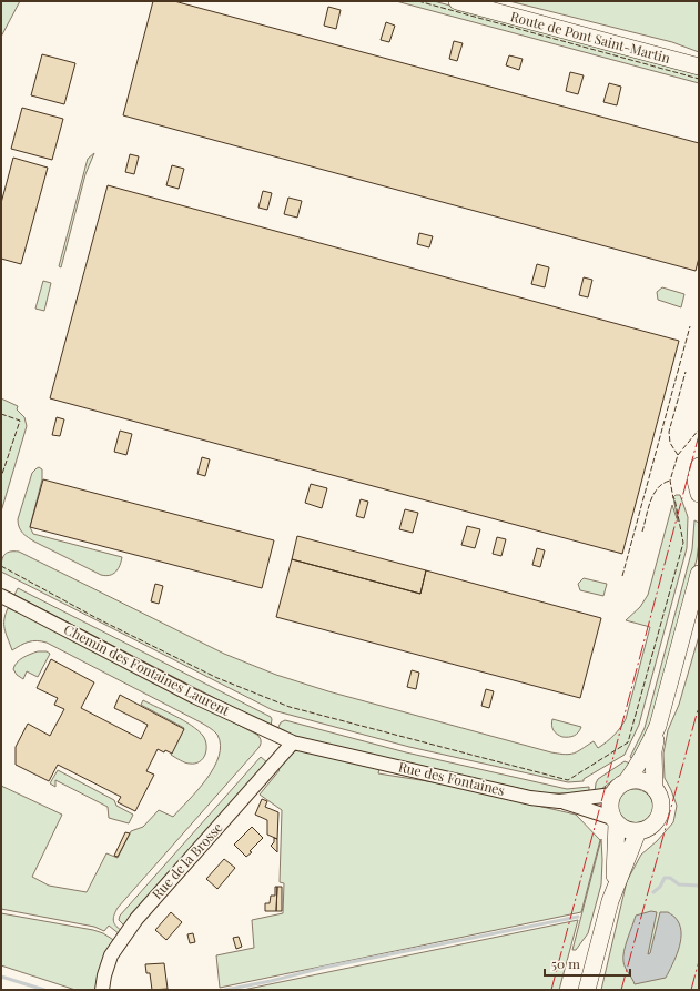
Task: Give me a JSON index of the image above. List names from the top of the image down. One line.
{"streets":{"main road":["Route de Pont Saint-Martin"],"street":["Chemin des Fontaines Laurent","Rue des Fontaines","Rue de la Brosse"]},"crossings":[["Chemin des Fontaines Laurent","Rue des Fontaines"],["Chemin des Fontaines Laurent","Rue de la Brosse"],["Rue des Fontaines","Rue de la Brosse"]],"scale_bar":"50 m"}
